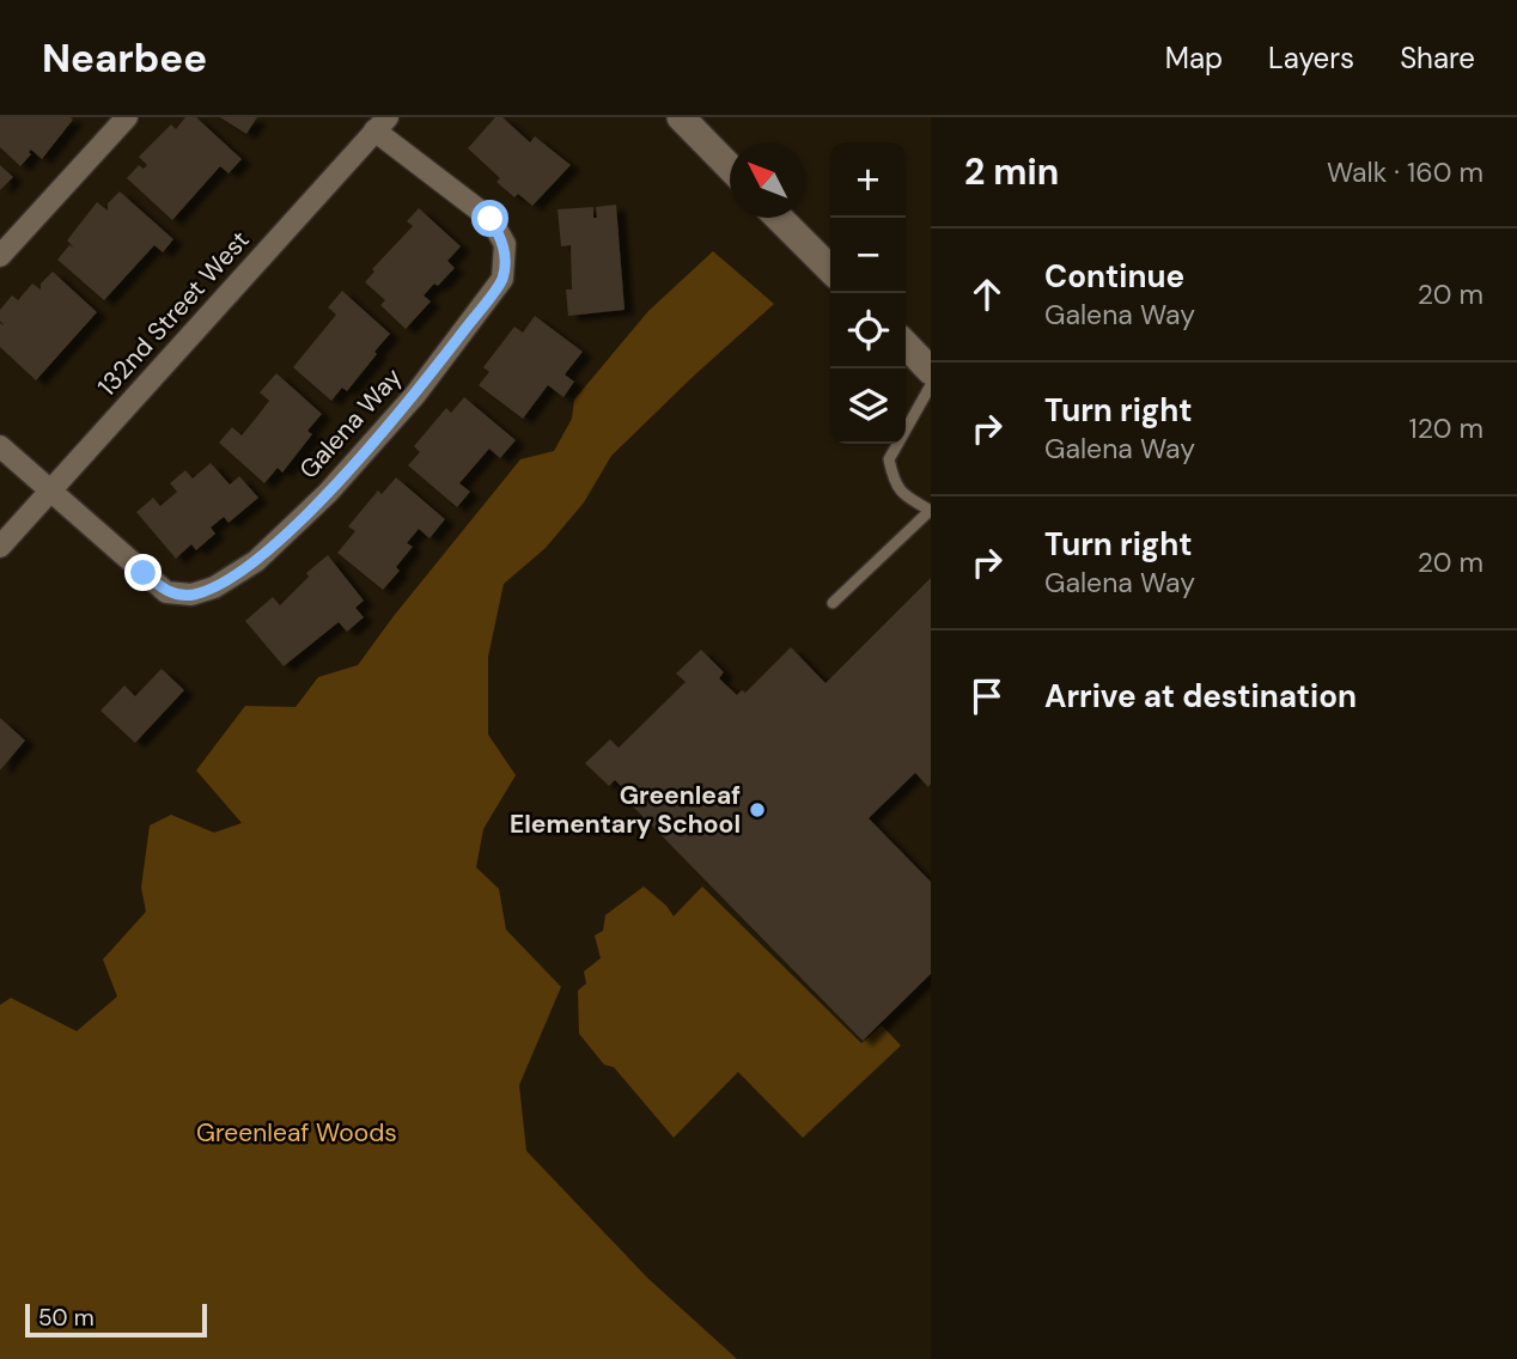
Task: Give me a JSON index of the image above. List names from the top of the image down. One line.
{"streets":{"street":["132nd Street West","Galena Way"]},"crossings":[["132nd Street West","Galena Way"]],"parks":["Greenleaf Woods"],"places":["Greenleaf Elementary School"],"scale_bar":"50 m","north":"top left","page":{"header":"Nearbee","nav":["Map","Layers","Share"],"heading":["2 min","Walk · 160 m"],"map_buttons":["+","−"],"list":[["Continue","Galena Way","20 m"],["Turn right","Galena Way","120 m"],["Turn right","Galena Way","20 m"],"Arrive at destination"],"scale":"50 m"}}
